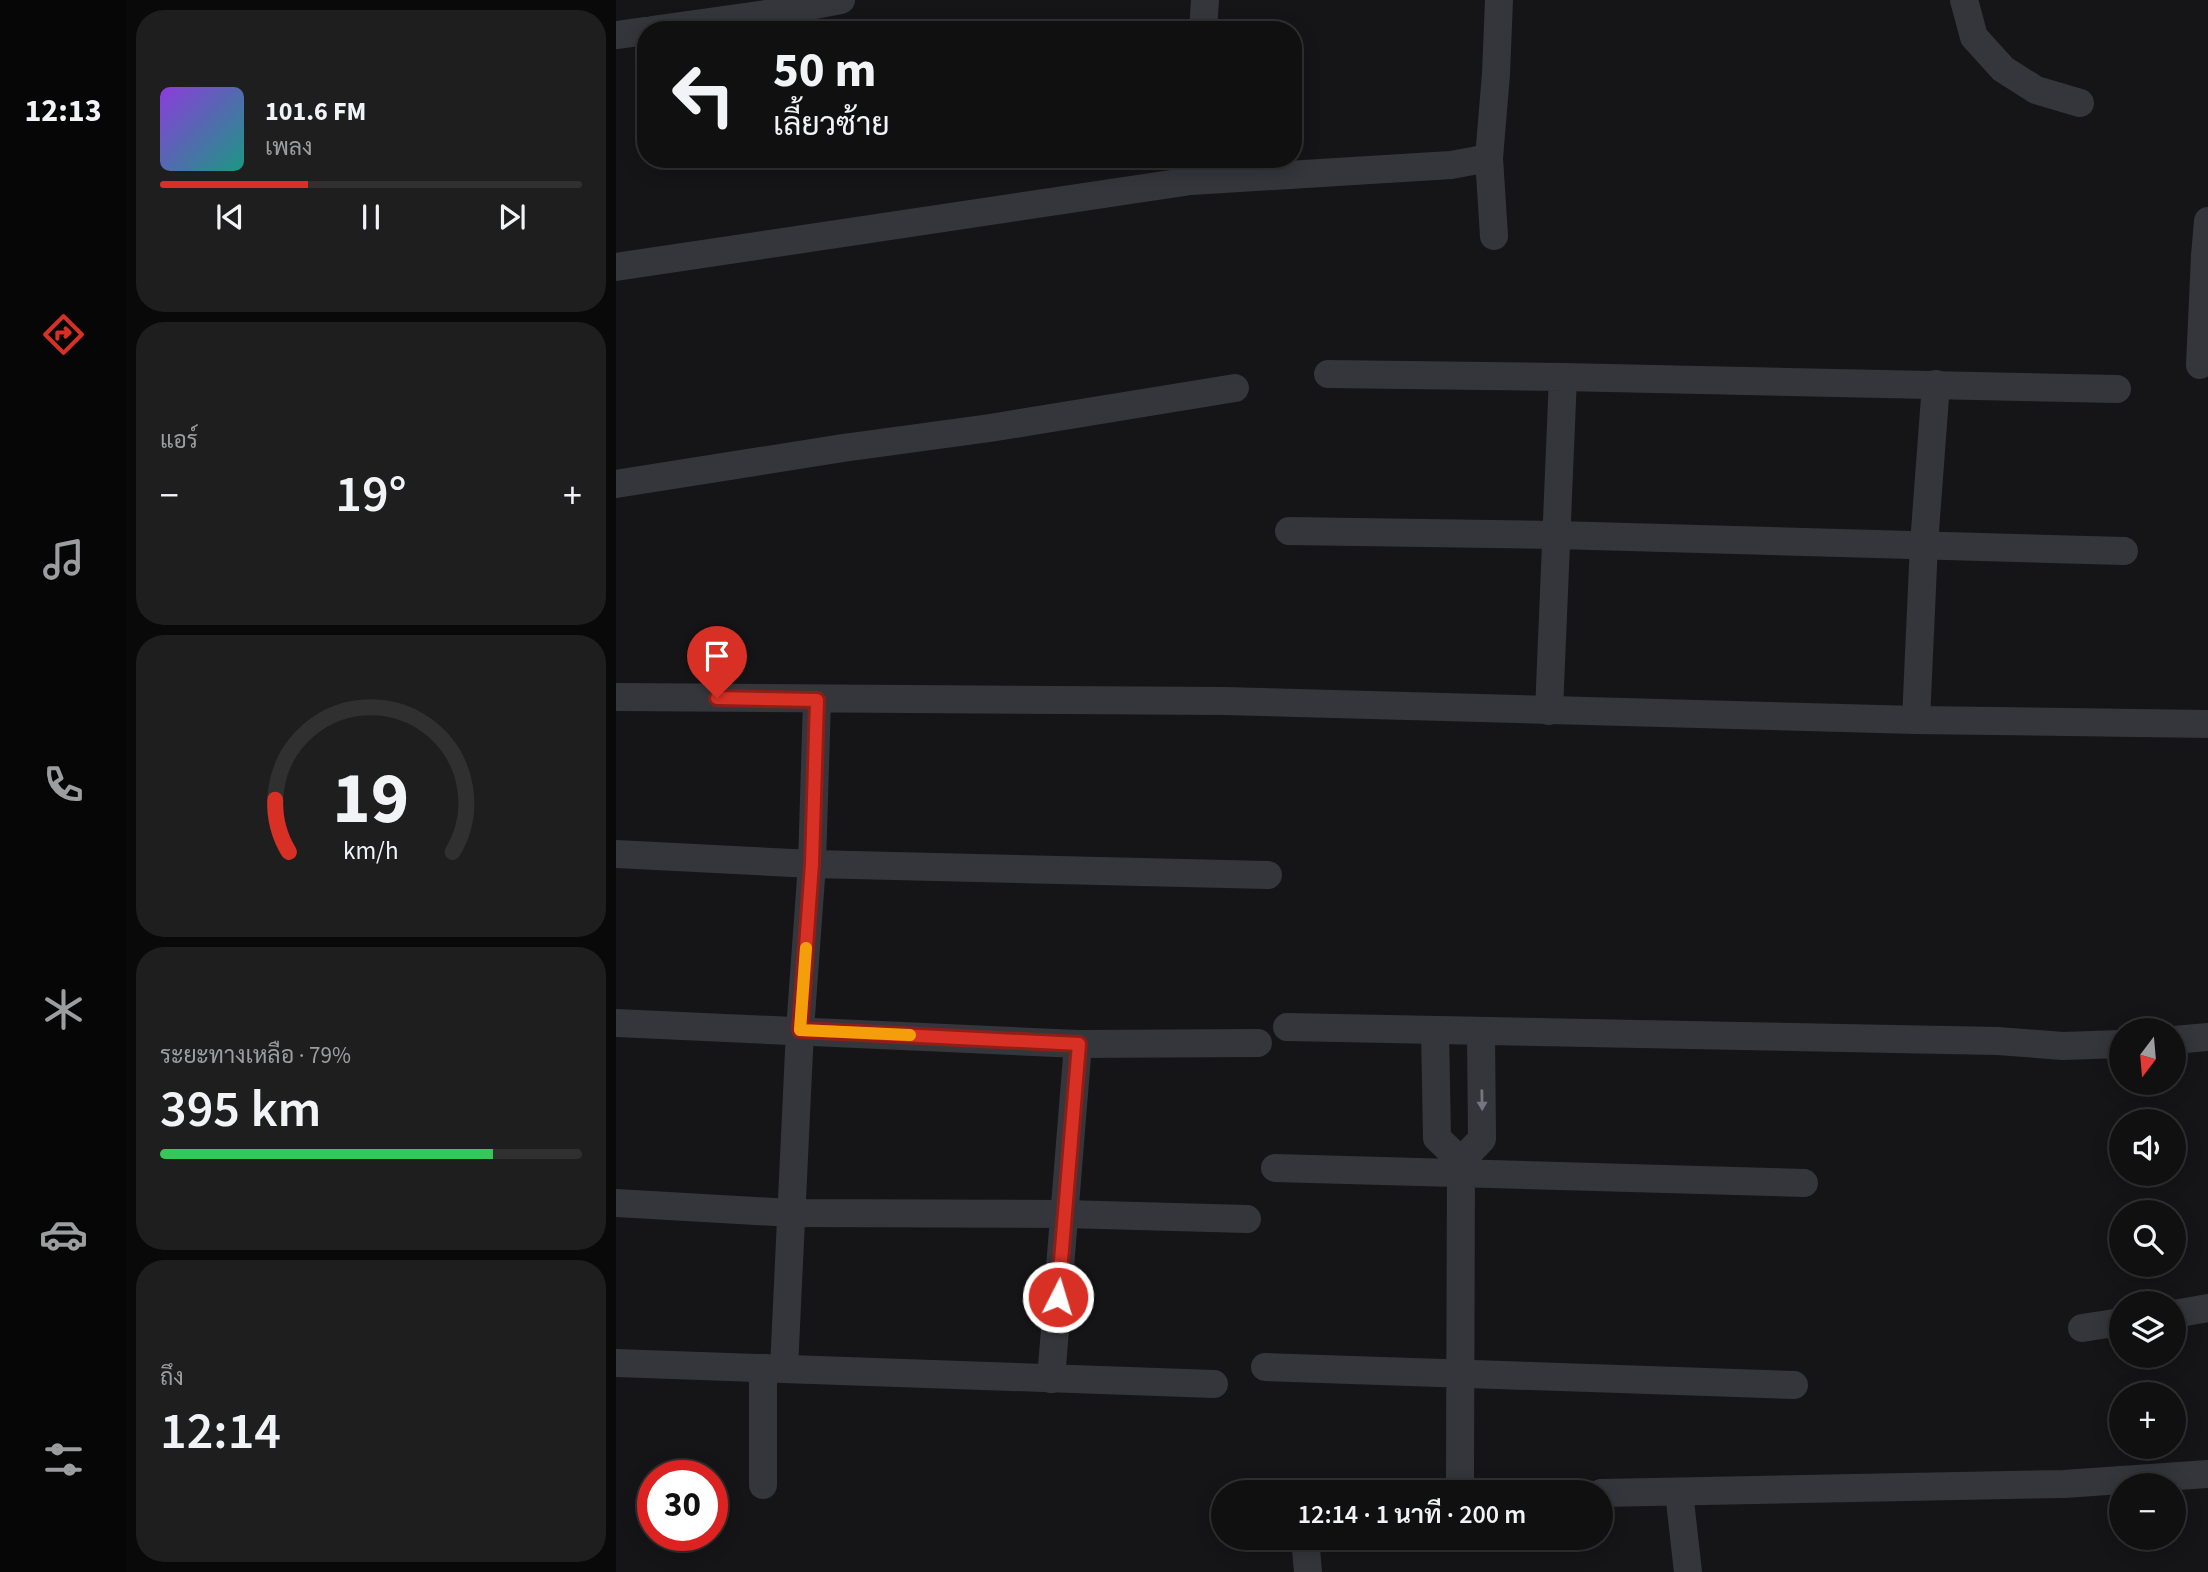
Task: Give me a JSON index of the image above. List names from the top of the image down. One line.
{"north":"bottom","page":{"tabs":"12:13","turn":["50 m","เลี้ยวซ้าย"],"song":["101.6 FM","เพลง"],"tile":["แอร์",["ระยะทางเหลือ · 79%","395 km"],["ถึง","12:14"]],"heat":["−","19°","+"],"map_buttons":["+","−"],"limit":"30","trip":"12:14 · 1 นาที · 200 m","gauge":["19","km/h"]}}
